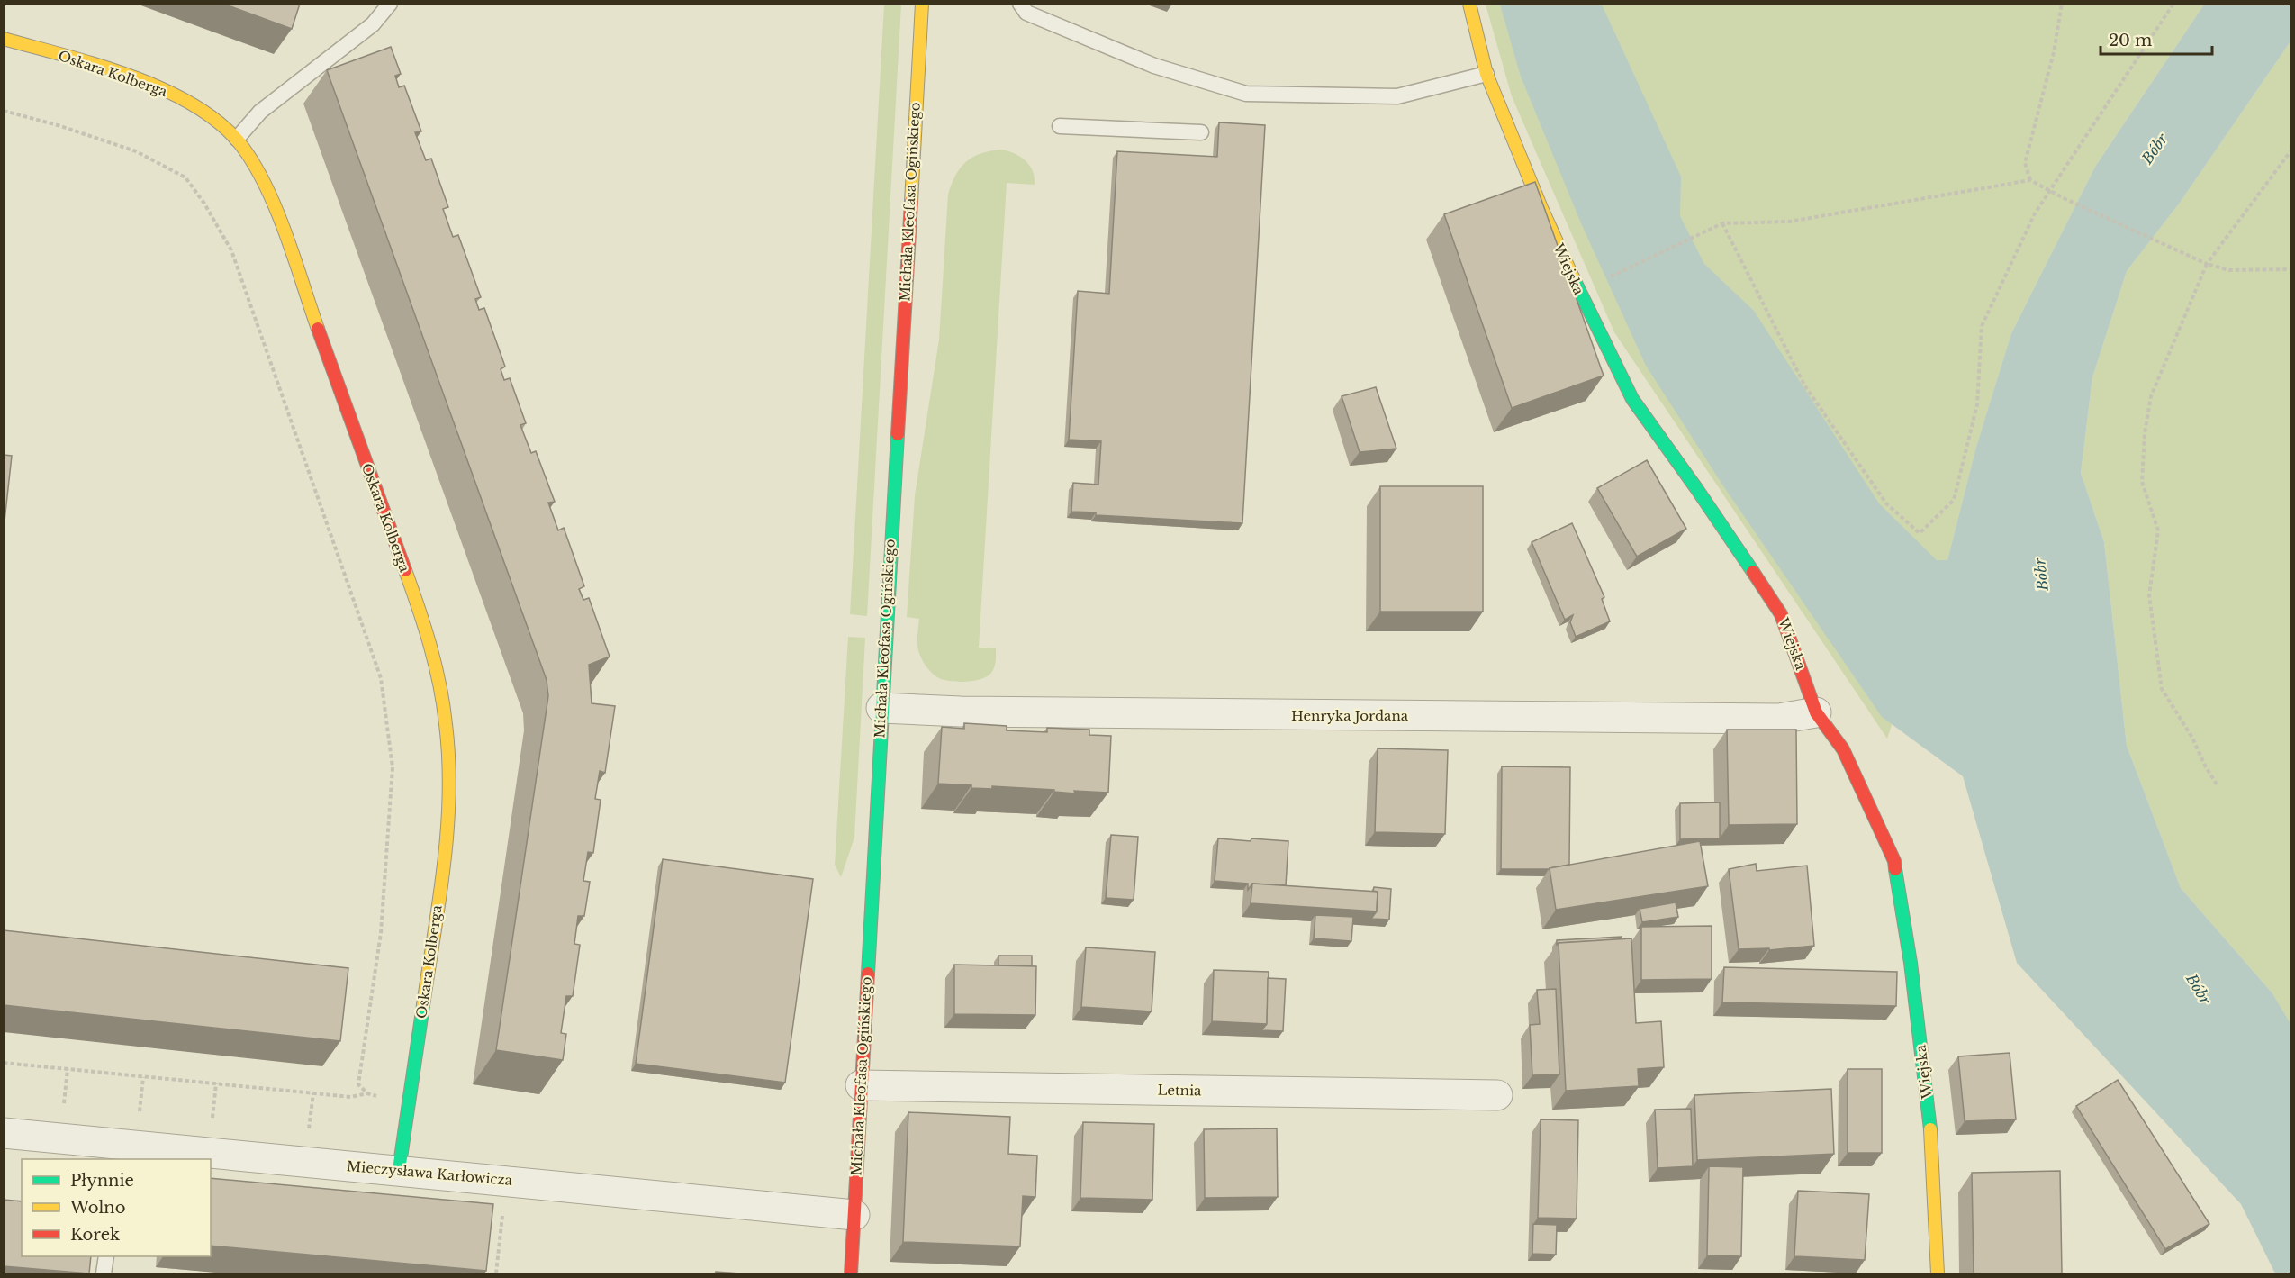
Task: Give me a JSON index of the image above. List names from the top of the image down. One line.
{"streets":{"street":["Oskara Kolberga","Michała Kleofasa Ogińskiego","Wiejska","Henryka Jordana","Letnia","Mieczysława Karłowicza"]},"crossings":[["Oskara Kolberga","Mieczysława Karłowicza"],["Michała Kleofasa Ogińskiego","Henryka Jordana"],["Michała Kleofasa Ogińskiego","Letnia"],["Michała Kleofasa Ogińskiego","Mieczysława Karłowicza"],["Wiejska","Henryka Jordana"]],"water":["Bóbr"],"legend":["Płynnie","Wolno","Korek"],"scale_bar":"20 m"}
